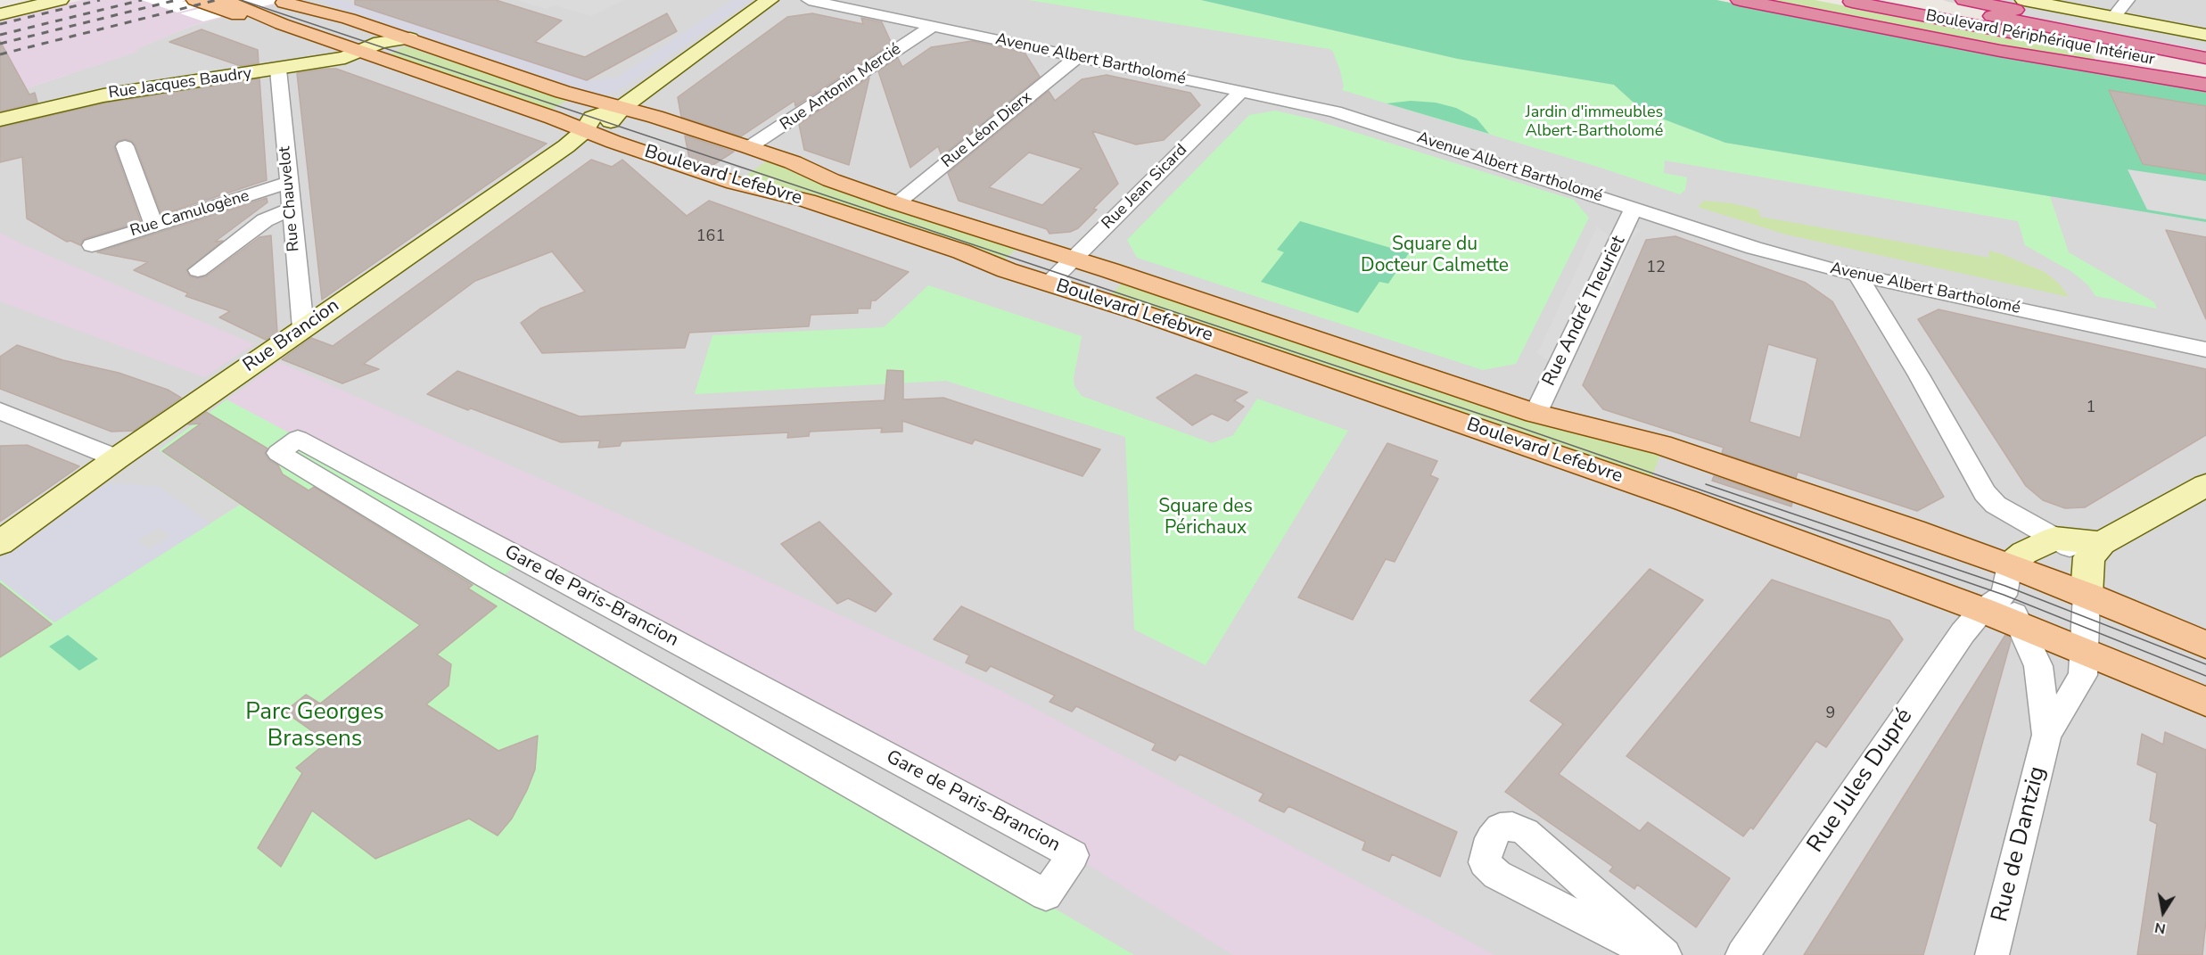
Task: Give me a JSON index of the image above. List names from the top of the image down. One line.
{"streets":{"highway":["Boulevard Périphérique Intérieur"],"main road":["Boulevard Lefebvre"],"street":["Avenue Albert Bartholomé","Rue Jacques Baudry","Rue Antonin Mercié","Rue Léon Dierx","Rue Jean Sicard","Rue Chauvelot","Rue Camulogène","Rue André Theuriet","Rue Brancion","Gare de Paris-Brancion","Rue Jules Dupré","Rue de Dantzig"]},"crossings":[["Avenue Albert Bartholomé","Rue Antonin Mercié"],["Avenue Albert Bartholomé","Rue Léon Dierx"],["Avenue Albert Bartholomé","Rue Jean Sicard"],["Avenue Albert Bartholomé","Rue André Theuriet"],["Rue Jacques Baudry","Boulevard Lefebvre"],["Rue Jacques Baudry","Rue Chauvelot"],["Rue Antonin Mercié","Boulevard Lefebvre"],["Rue Léon Dierx","Boulevard Lefebvre"],["Boulevard Lefebvre","Rue Jean Sicard"],["Boulevard Lefebvre","Rue André Theuriet"],["Boulevard Lefebvre","Rue Brancion"],["Boulevard Lefebvre","Rue Jules Dupré"],["Boulevard Lefebvre","Rue de Dantzig"],["Rue Chauvelot","Rue Camulogène"],["Rue Chauvelot","Rue Brancion"]],"parks":["Jardin d'immeubles Albert-Bartholomé","Square du Docteur Calmette","Square des Périchaux","Parc Georges Brassens"],"house_numbers":["161","12","1","9"],"north":"bottom"}
